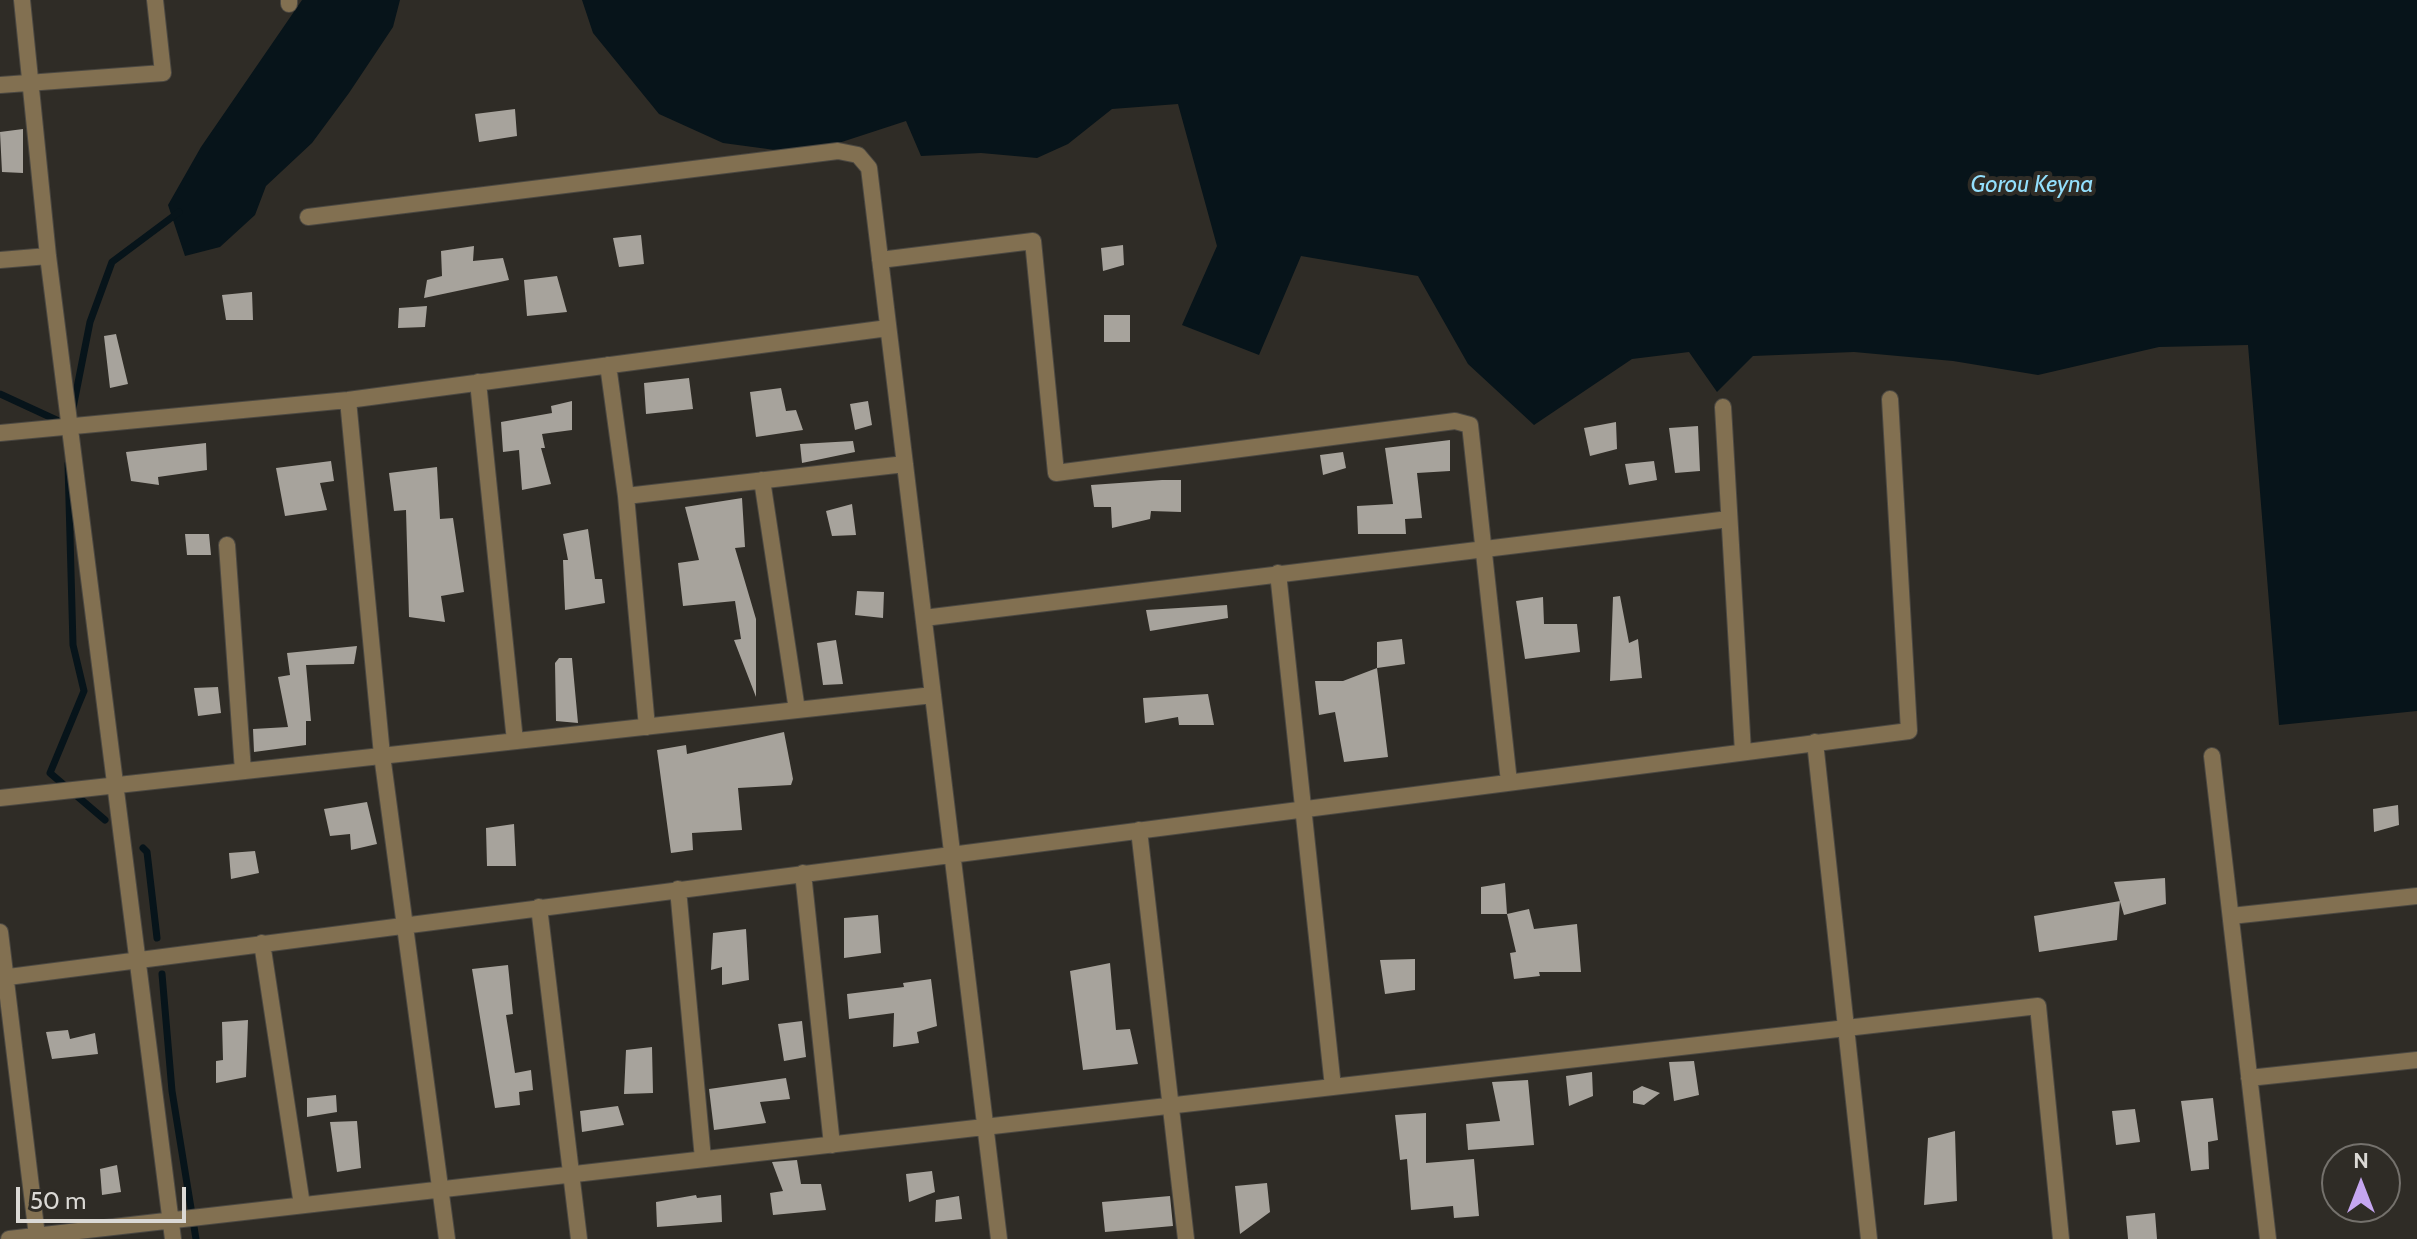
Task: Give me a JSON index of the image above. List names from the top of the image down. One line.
{"water":["Gorou Keyna"],"scale_bar":"50 m","north":"top"}
